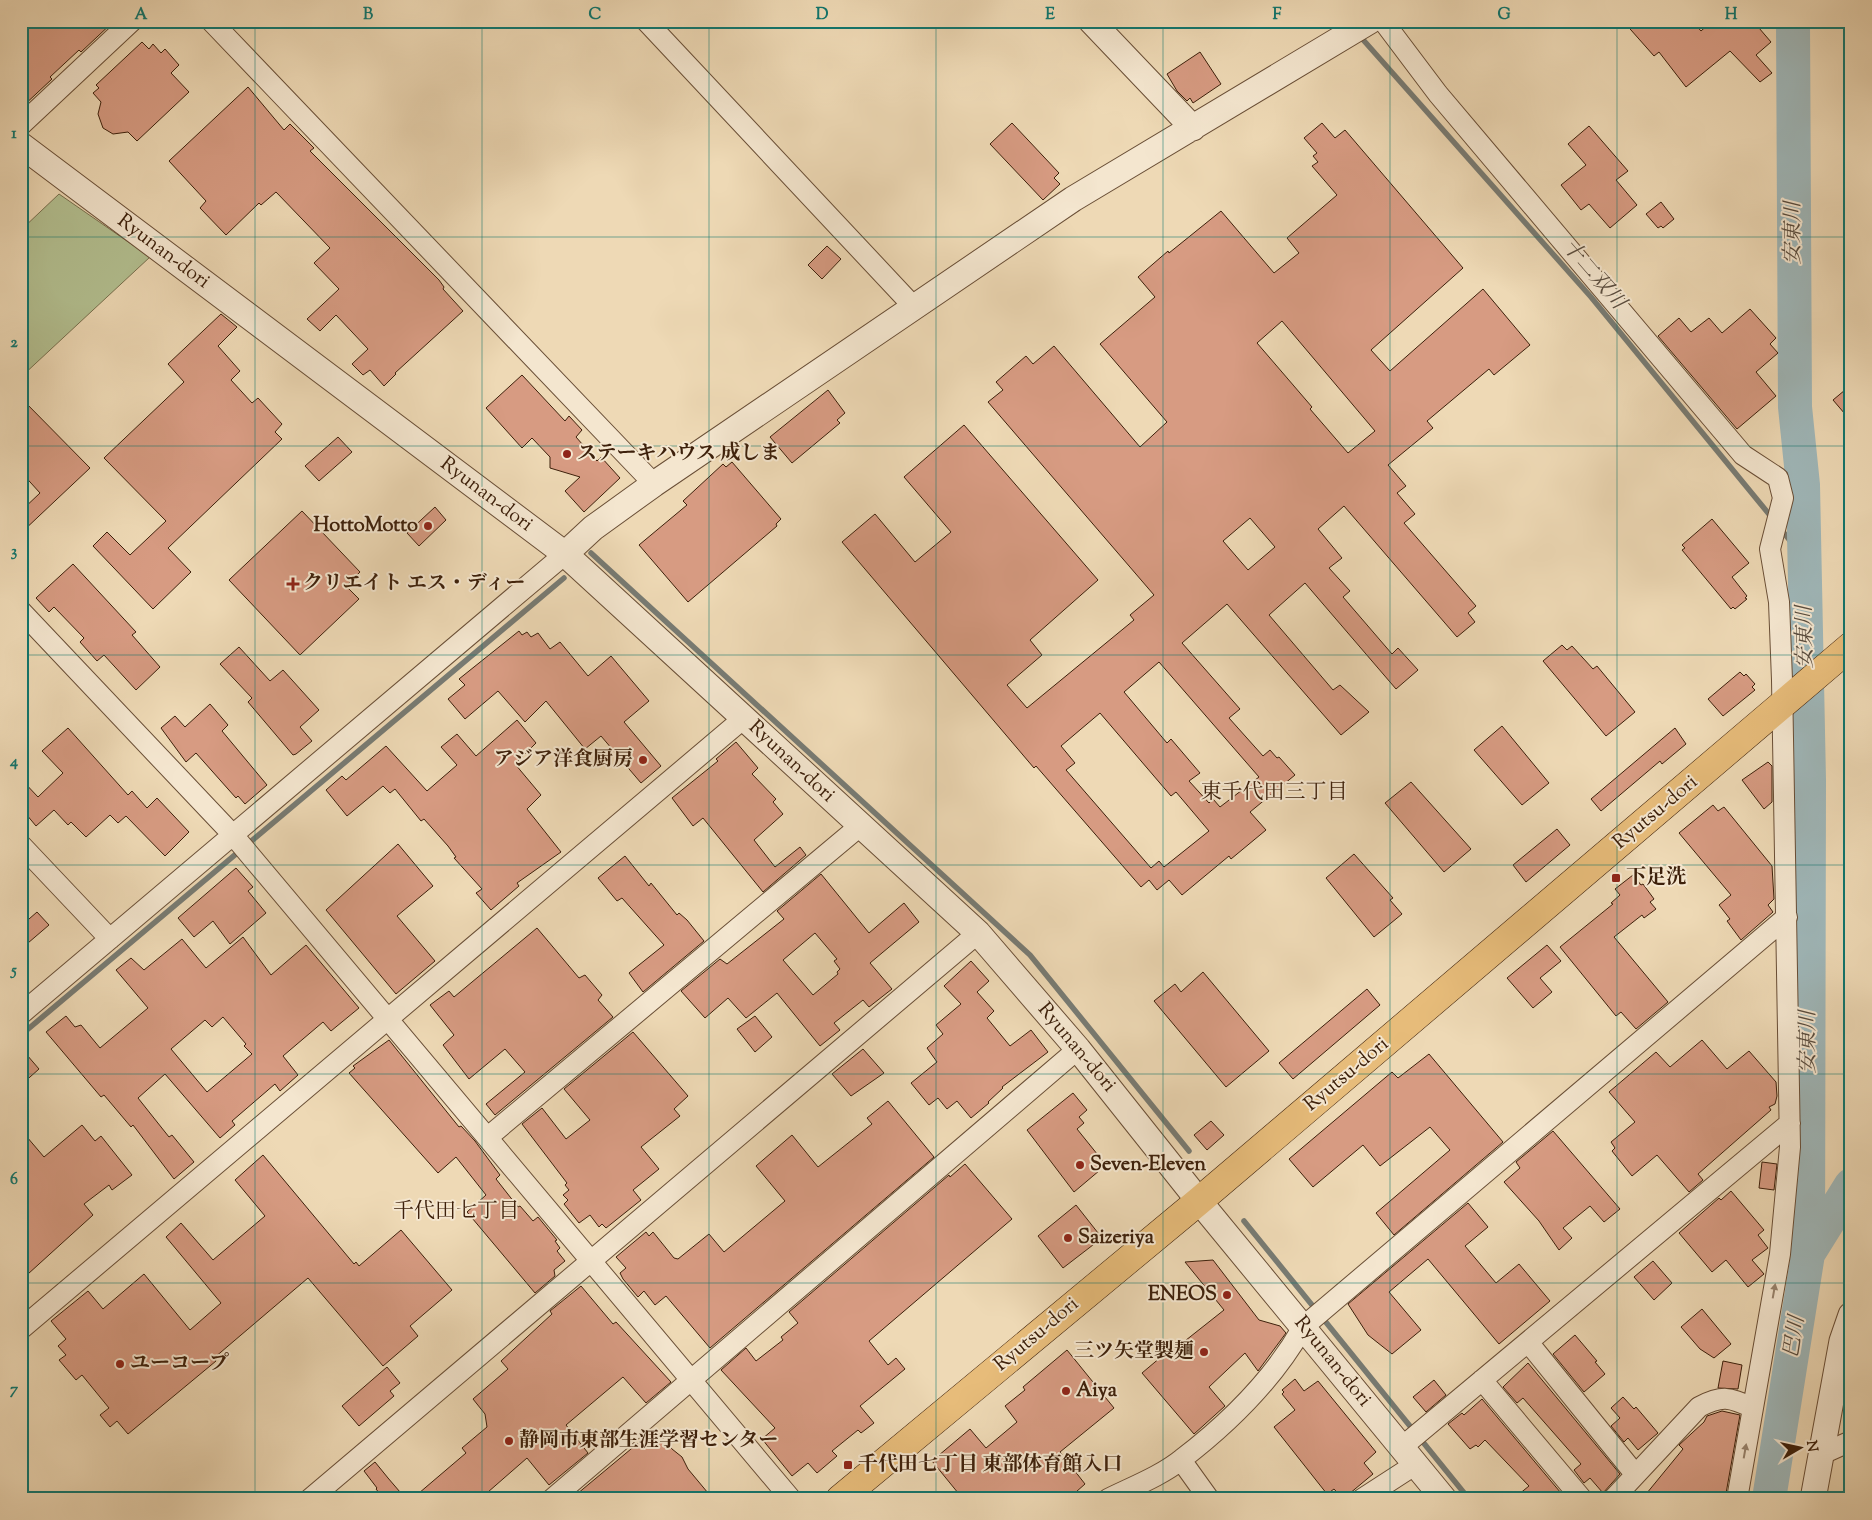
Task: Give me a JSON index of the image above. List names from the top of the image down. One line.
{"streets":{"main road":["Ryutsu-dori"],"street":["Ryunan-dori"]},"crossings":[["Ryunan-dori","Ryutsu-dori"]],"districts":["東千代田三丁目","千代田七丁目"],"water":["安東川","十二双川","巴川"],"places":{"other":["ステーキハウス 成しま","HottoMotto","アジア洋食厨房","Seven-Eleven","Saizeriya","ENEOS","三ツ矢堂製麺","ユーコープ","Aiya","静岡市東部生涯学習センター"],"health":["クリエイト エス・ディー"],"transit":["下足洗","千代田七丁目 東部体育館入口"]},"north":"right","grid":{"columns":["A","B","C","D","E","F","G","H"],"rows":["1","2","3","4","5","6","7"]}}
